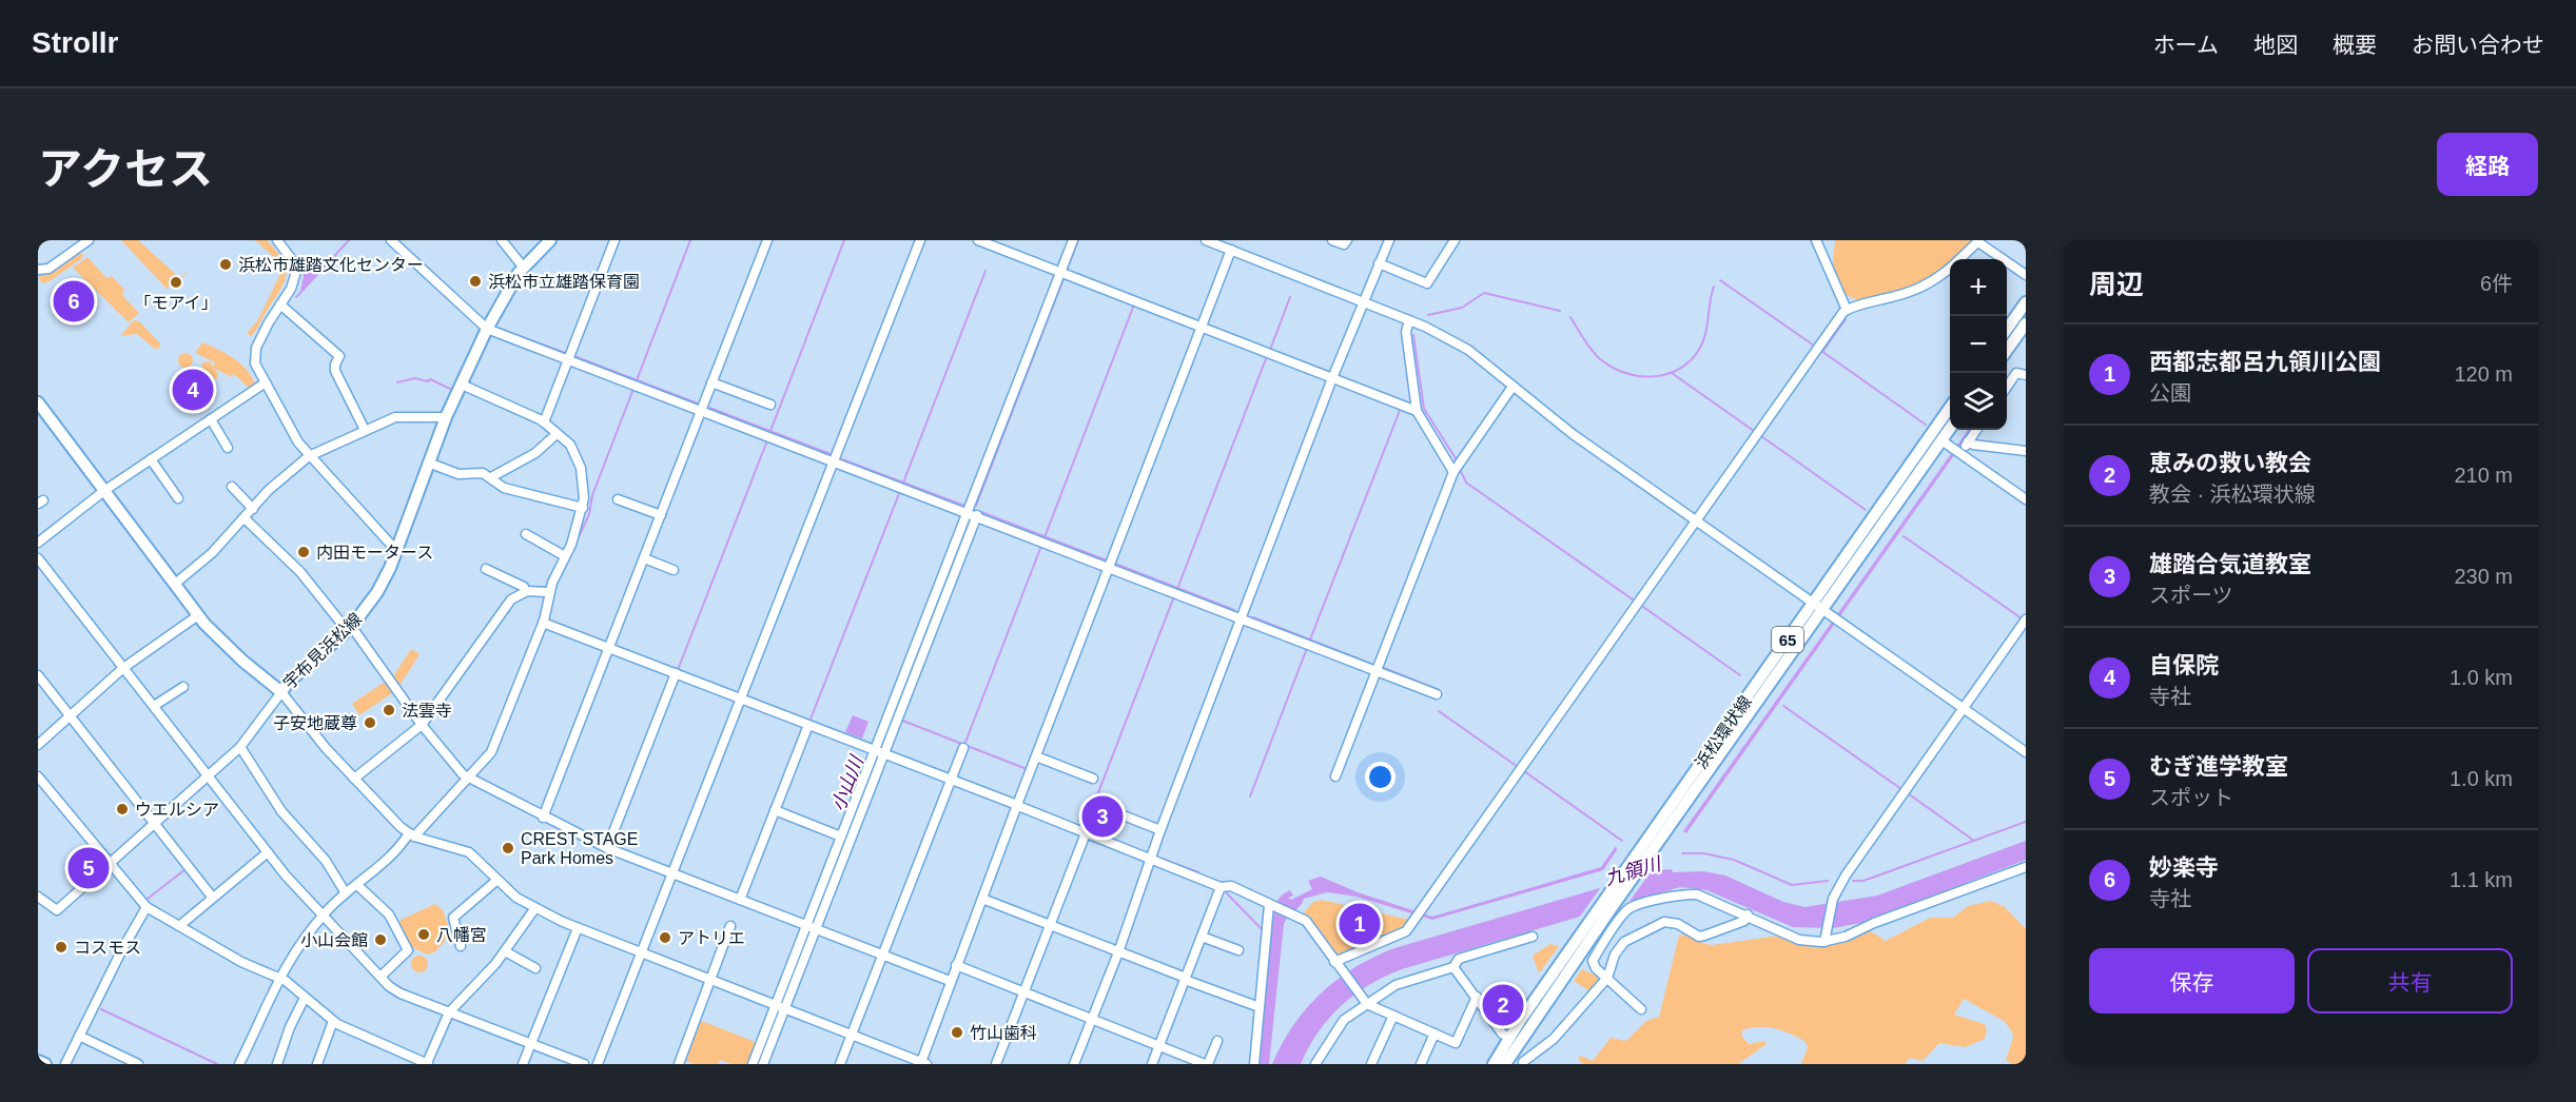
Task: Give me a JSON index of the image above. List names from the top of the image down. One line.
{"streets":{"main road":["65","宇布見浜松線","浜松環状線"]},"water":["小山川","九領川"],"places":["浜松市雄踏文化センター","浜松市立雄踏保育園","「モアイ」","内田モータース","法雲寺","子安地蔵尊","ウエルシア","CREST STAGE Park Homes","八幡宮","アトリエ","小山会館","コスモス","竹山歯科"],"page":{"header":"Strollr","nav":["ホーム","地図","概要","お問い合わせ"],"title":"アクセス","buttons":["経路",["保存","共有"]],"heading":["周辺","6件"],"map_buttons":["+","−"],"pins":["6","4","3","5","1","2"],"list":[{"mark":"1","name":"西都志都呂九領川公園","note":"公園","value":"120 m"},{"mark":"2","name":"恵みの救い教会","note":"教会 · 浜松環状線","value":"210 m"},{"mark":"3","name":"雄踏合気道教室","note":"スポーツ","value":"230 m"},{"mark":"4","name":"自保院","note":"寺社","value":"1.0 km"},{"mark":"5","name":"むぎ進学教室","note":"スポット","value":"1.0 km"},{"mark":"6","name":"妙楽寺","note":"寺社","value":"1.1 km"}]}}
